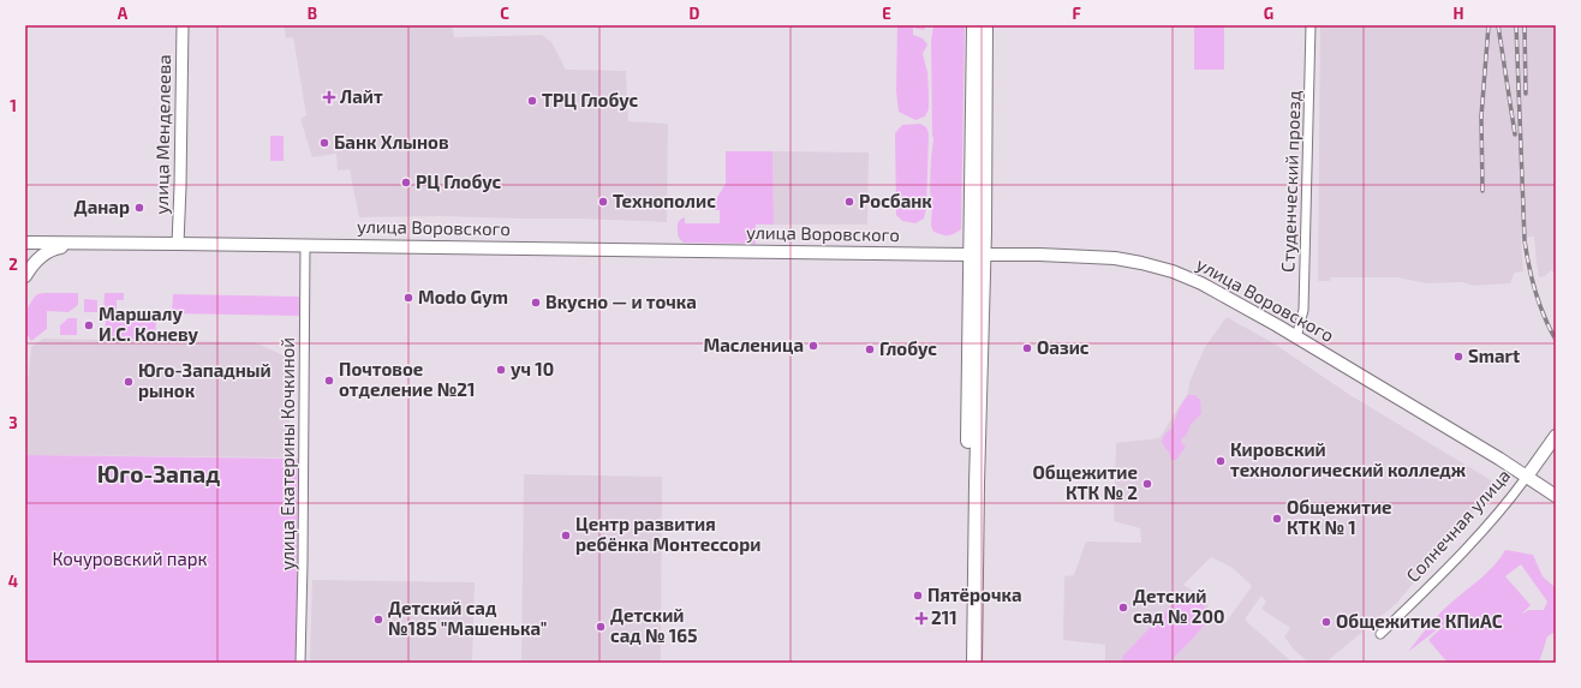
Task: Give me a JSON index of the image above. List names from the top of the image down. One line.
{"streets":{"main road":["улица Воровского","Солнечная улица"],"street":["улица Менделеева","Студенческий проезд","улица Екатерины Кочкиной"]},"crossings":[["улица Менделеева","улица Воровского"],["Студенческий проезд","улица Воровского"],["улица Воровского","улица Екатерины Кочкиной"],["улица Воровского","Солнечная улица"]],"districts":["Юго-Запад"],"parks":["Кочуровский парк"],"places":{"health":["Лайт","211"],"other":["ТРЦ Глобус","Банк Хлынов","РЦ Глобус","Технополис","Росбанк","Данар","Modo Gym","Вкусно — и точка","Маршалу И.С. Коневу","Масленица","Оазис","Глобус","Smart","уч 10","Почтовое отделение №21","Юго-Западный рынок","Кировский технологический колледж","Общежитие КТК № 2","Общежитие КТК № 1","Центр развития ребёнка Монтессори","Пятёрочка","Детский сад № 200","Детский сад №185 \"Машенька\"","Общежитие КПиАС","Детский сад № 165"]},"grid":{"columns":["A","B","C","D","E","F","G","H"],"rows":["1","2","3","4"]}}
